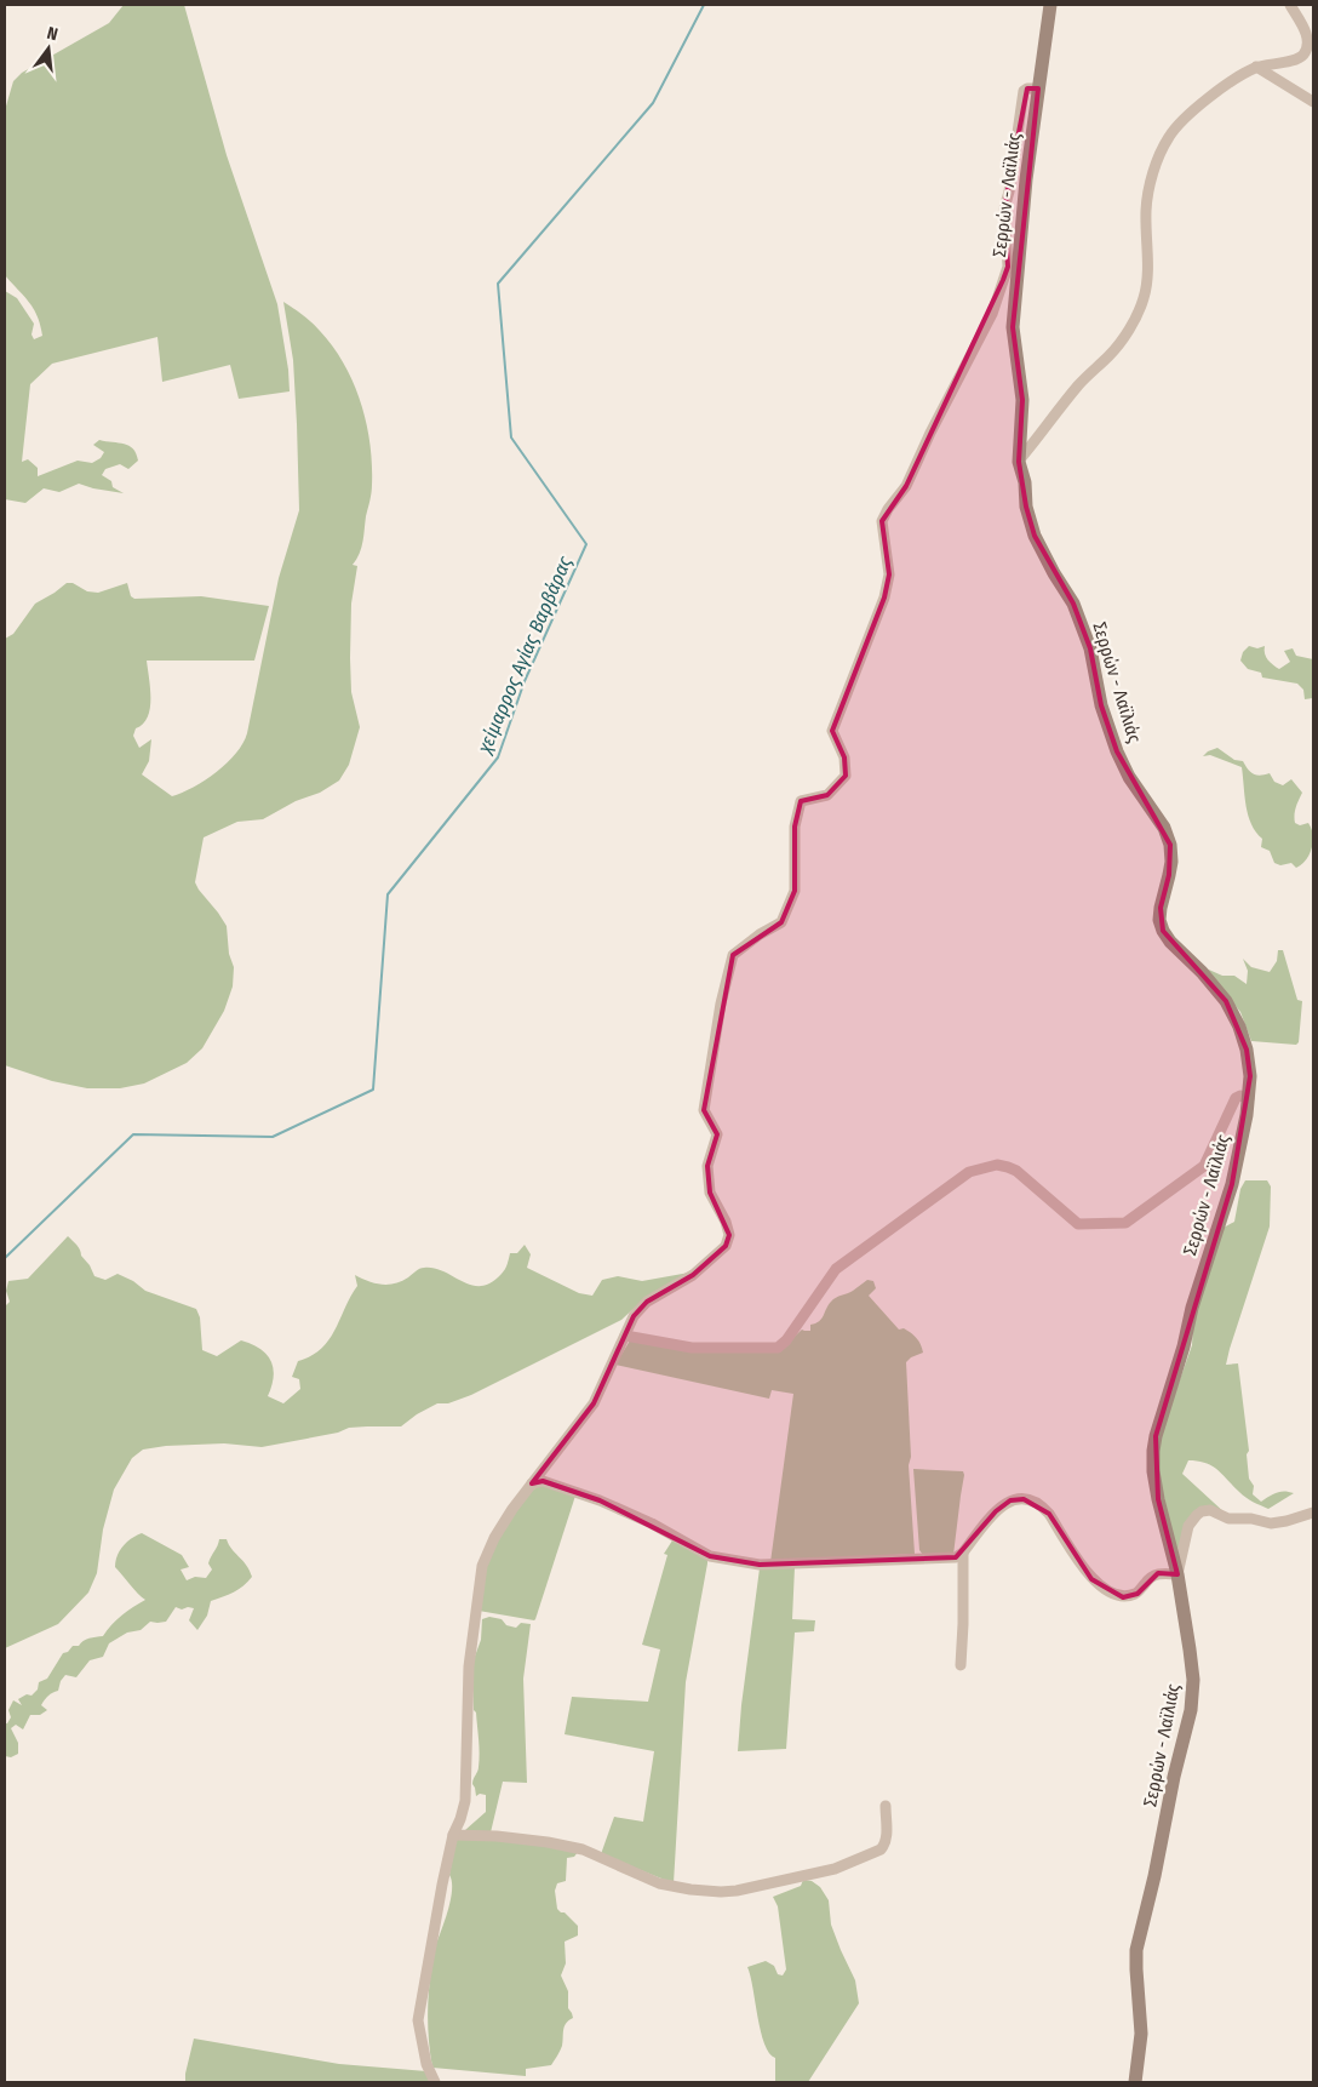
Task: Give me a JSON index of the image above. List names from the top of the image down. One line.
{"streets":{"main road":["Σερρών - Λαϊλιάς"]},"water":["χείμαρρος Αγίας Βαρβάρας"],"north":"top"}
